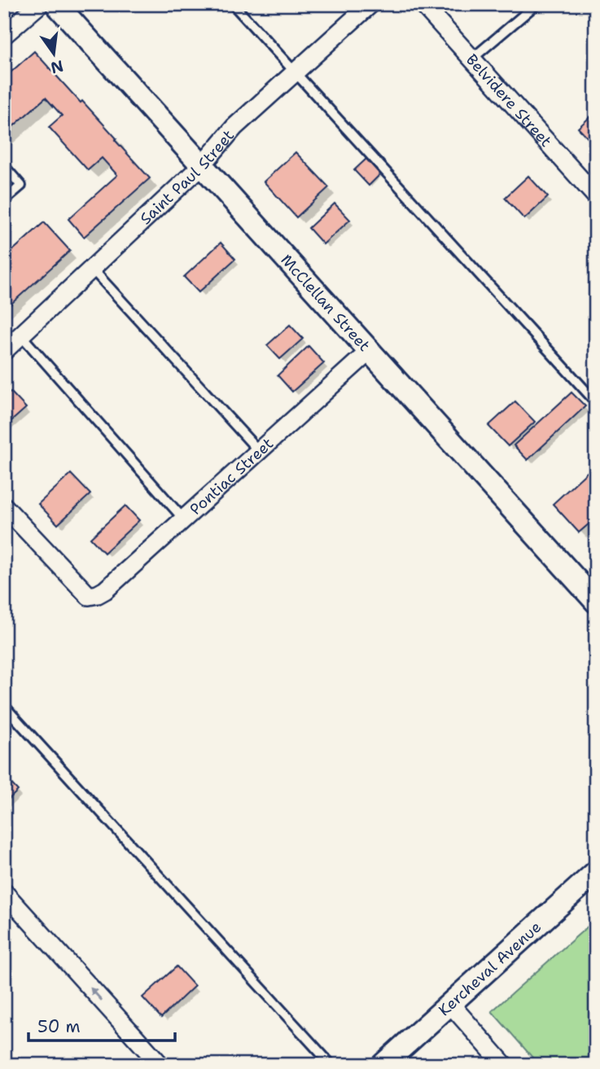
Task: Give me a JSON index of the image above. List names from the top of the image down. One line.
{"streets":{"street":["Belvidere Street","Saint Paul Street","McClellan Street","Pontiac Street","Kercheval Avenue"]},"crossings":[["Saint Paul Street","McClellan Street"],["McClellan Street","Pontiac Street"]],"scale_bar":"50 m","north":"bottom"}
